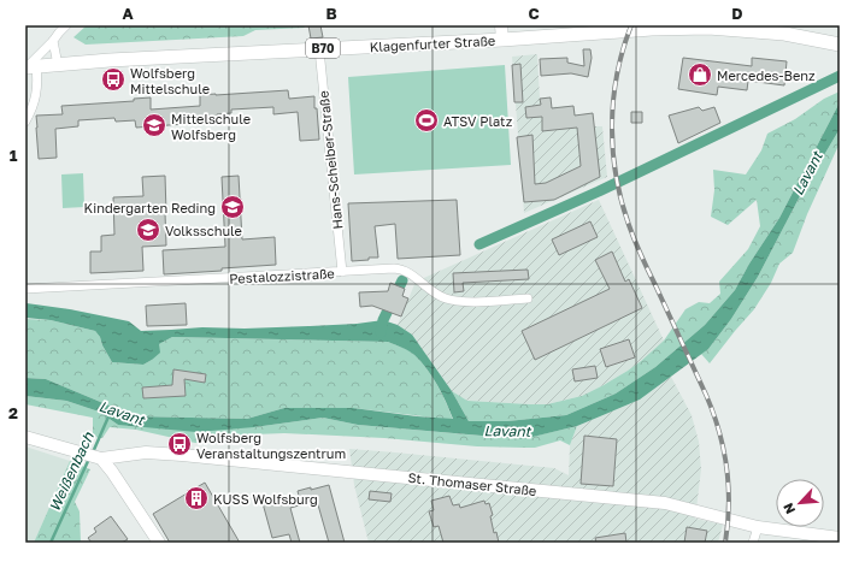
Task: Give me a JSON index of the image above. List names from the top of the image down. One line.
{"streets":{"main road":["Klagenfurter Straße","B70","St. Thomaser Straße"],"street":["Hans-Scheiber-Straße","Pestalozzistraße"]},"crossings":[["Klagenfurter Straße","Hans-Scheiber-Straße"],["Hans-Scheiber-Straße","Pestalozzistraße"]],"water":["Lavant","Weißenbach"],"places":{"shop":["Mercedes-Benz"],"bus stop":["Wolfsberg Mittelschule","Wolfsberg Veranstaltungszentrum"],"sports":["ATSV Platz"],"school or university":["Mittelschule Wolfsberg","Kindergarten Reding","Volksschule"],"building":["KUSS Wolfsburg"]},"north":"bottom left","grid":{"columns":["A","B","C","D"],"rows":["1","2"]}}
